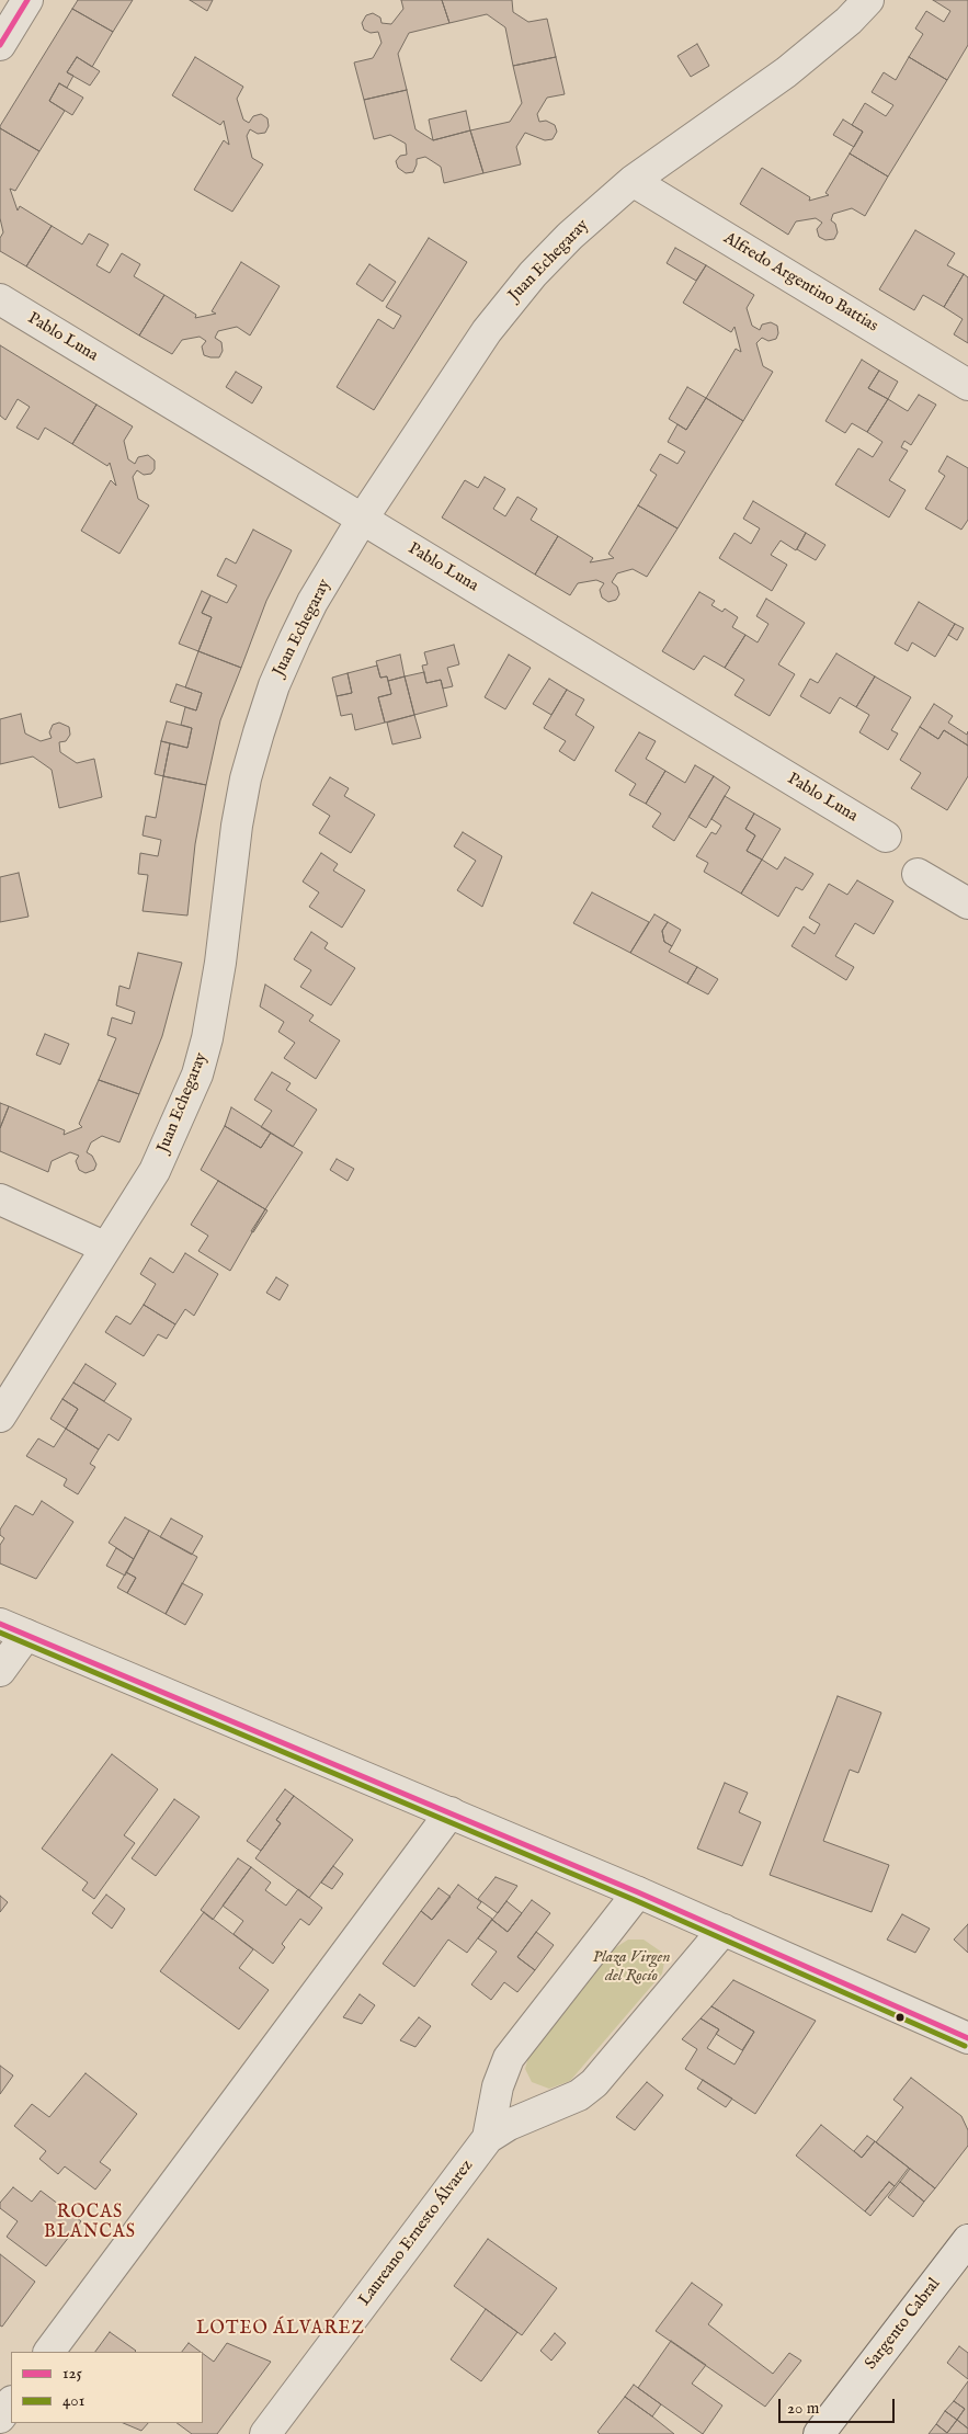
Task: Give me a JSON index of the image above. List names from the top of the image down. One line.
{"streets":{"street":["Juan Echegaray","Alfredo Argentino Battias","Pablo Luna","Laureano Ernesto Álvarez","Sargento Cabral"]},"crossings":[["Juan Echegaray","Alfredo Argentino Battias"],["Juan Echegaray","Pablo Luna"]],"districts":["ROCAS BLANCAS","LOTEO ÁLVAREZ"],"parks":["Plaza Virgen del Rocío"],"lines":["transit line 125","transit line 401"],"legend":["125","401"],"scale_bar":"20 m"}
